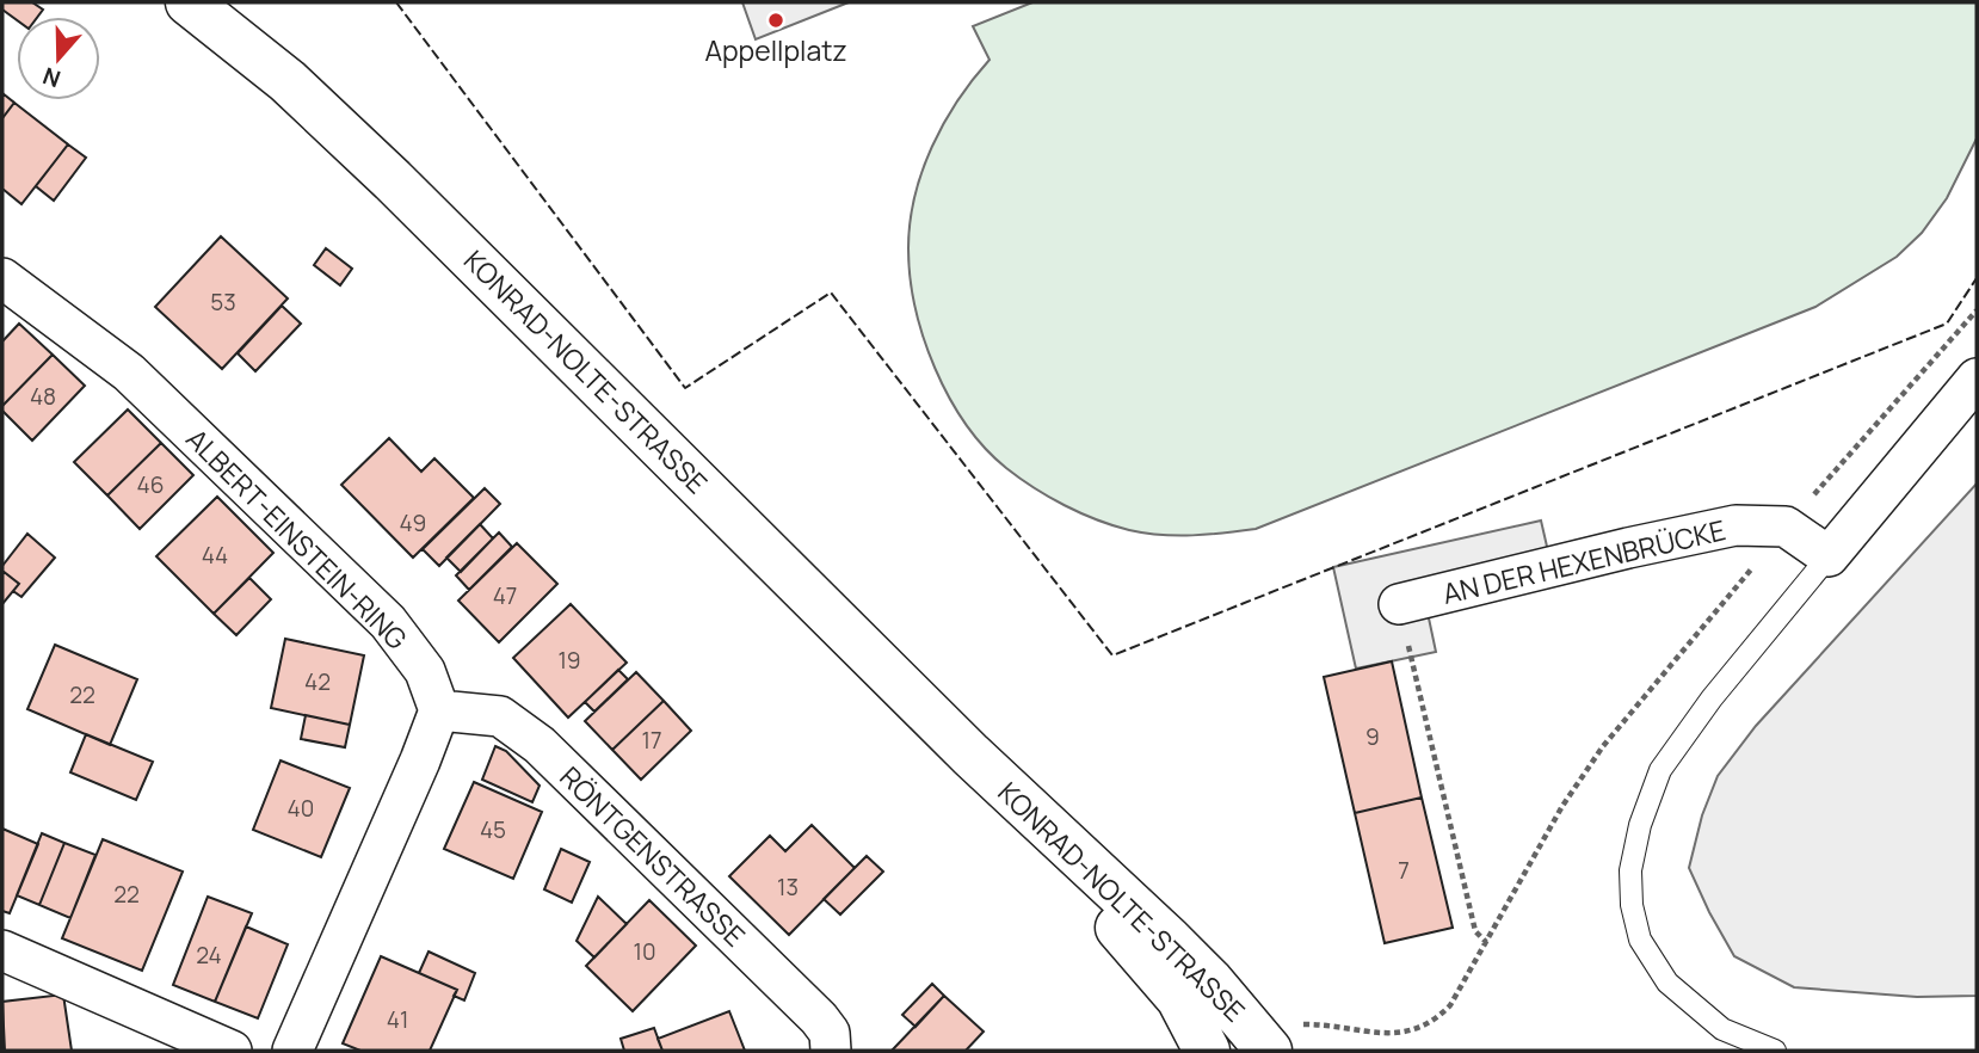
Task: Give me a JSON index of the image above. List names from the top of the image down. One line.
{"streets":{"street":["KONRAD-NOLTE-STRASSE","ALBERT-EINSTEIN-RING","AN DER HEXENBRÜCKE","RÖNTGENSTRASSE"]},"crossings":[["ALBERT-EINSTEIN-RING","RÖNTGENSTRASSE"]],"places":["Appellplatz"],"house_numbers":["53","48","46","49","44","47","19","42","22","9","17","40","45","7","13","22","10","24","41"],"north":"bottom"}
